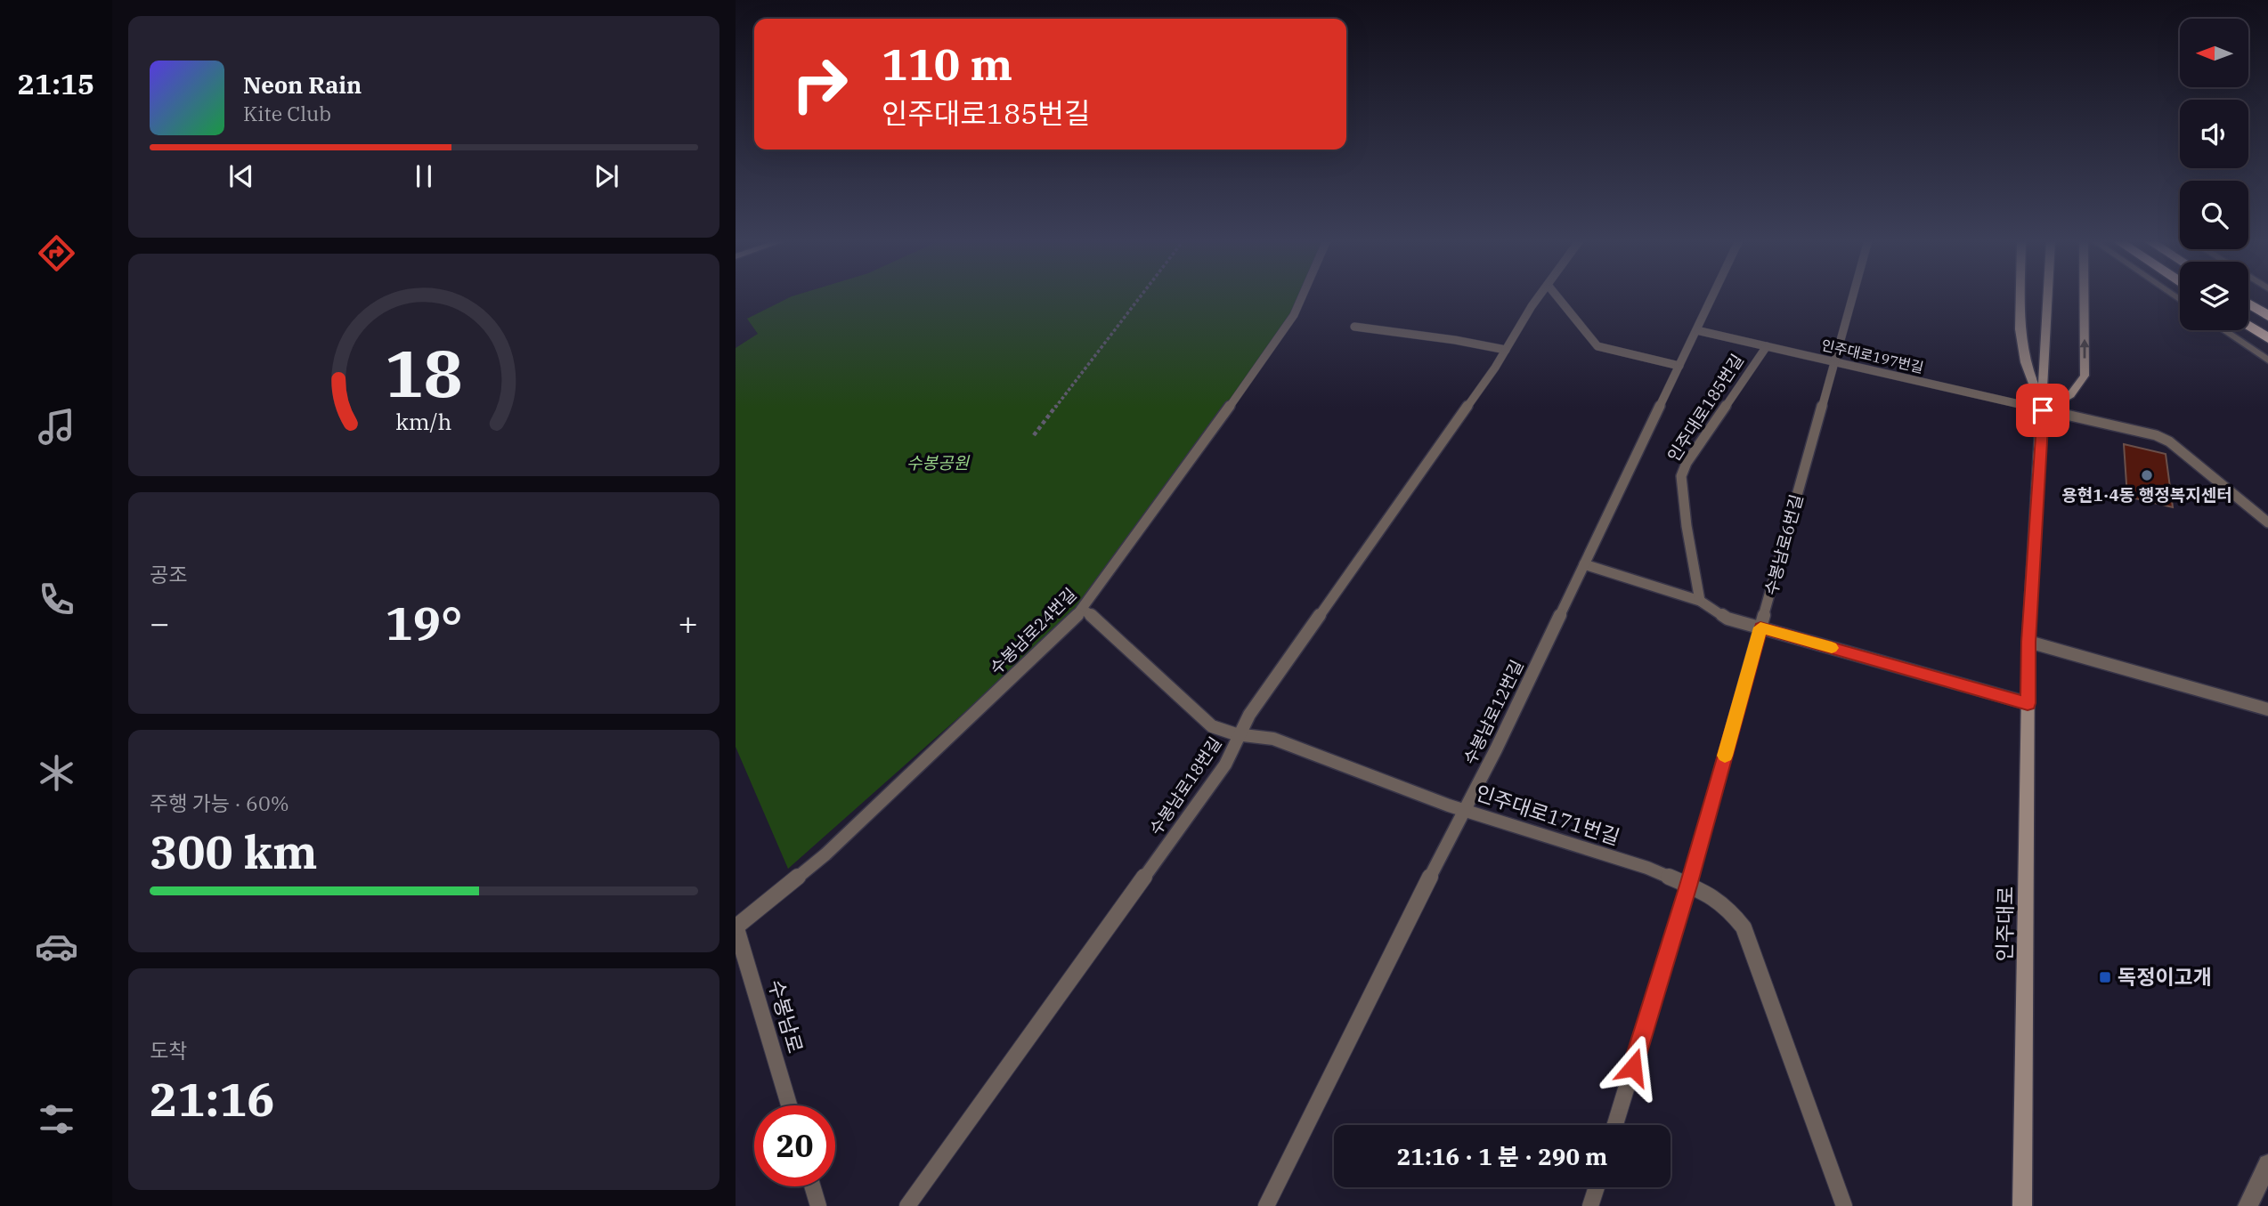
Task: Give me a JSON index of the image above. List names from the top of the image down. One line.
{"streets":{"main road":["인주대로"],"lane":["인주대로197번길","인주대로185번길","수봉남로6번길","수봉남로24번길","수봉남로12번길","수봉남로18번길","인주대로171번길","수봉남로"]},"crossings":[["인주대로197번길","인주대로185번길"],["인주대로197번길","수봉남로6번길"],["인주대로197번길","수봉남로12번길"],["인주대로197번길","인주대로"],["수봉남로6번길","인주대로171번길"],["수봉남로24번길","인주대로171번길"],["수봉남로24번길","수봉남로"],["수봉남로12번길","인주대로171번길"],["수봉남로18번길","인주대로171번길"]],"parks":["수봉공원"],"places":{"other":["용현1·4동 행정복지센터"],"transit":["독정이고개"]},"north":"left","page":{"tabs":"21:15","turn":["110 m","인주대로185번길"],"song":["Neon Rain","Kite Club"],"tile":["공조",["주행 가능 · 60%","300 km"],["도착","21:16"]],"heat":["−","19°","+"],"limit":"20","trip":"21:16 · 1 분 · 290 m","gauge":["18","km/h"]}}
